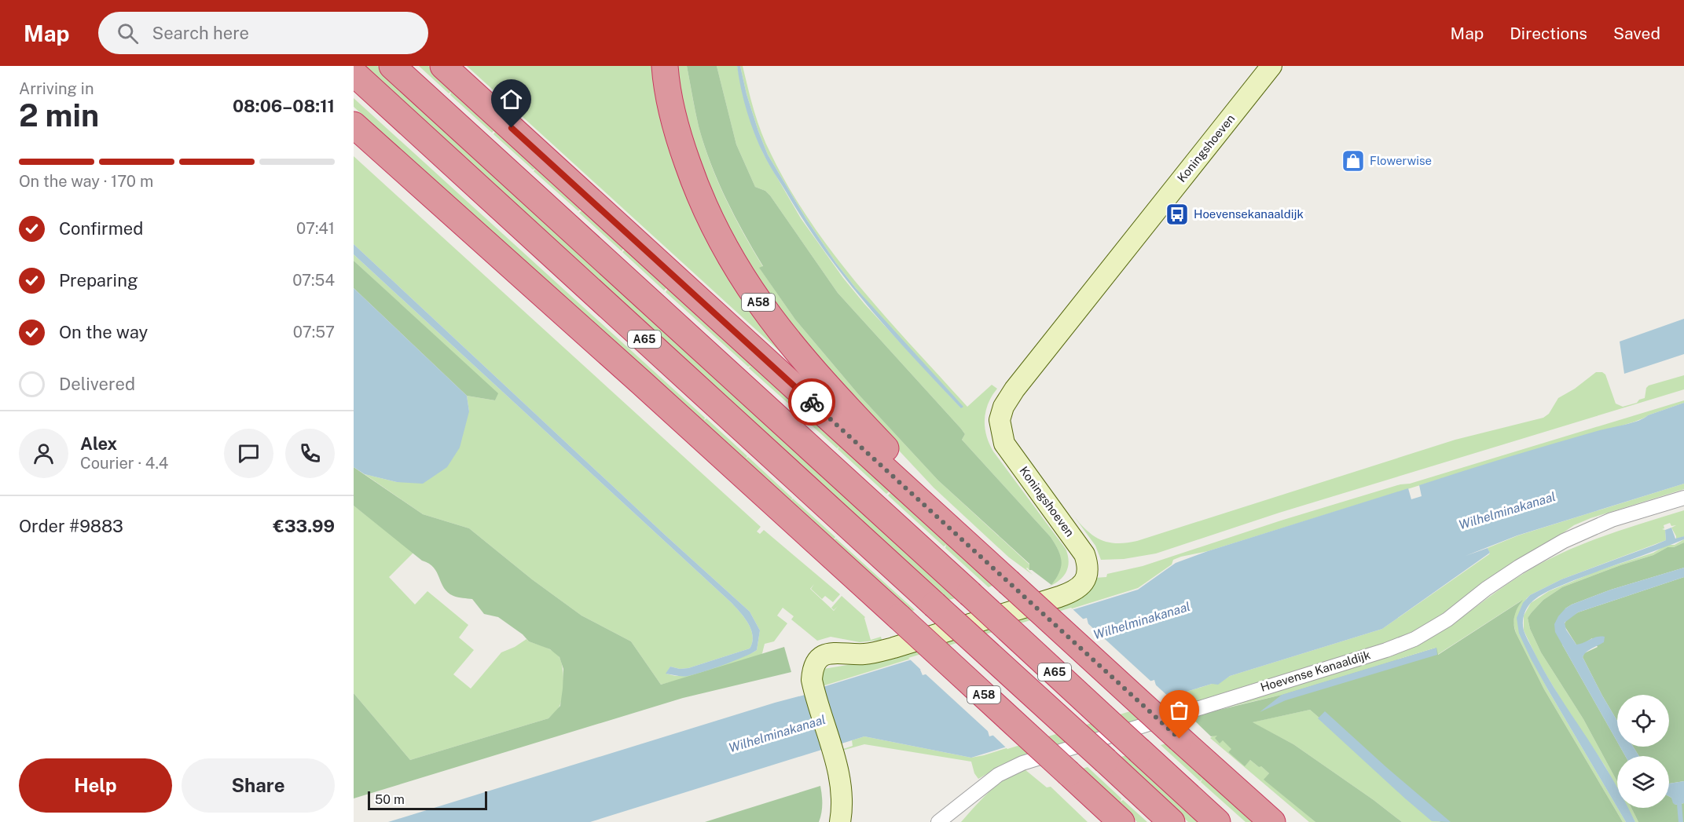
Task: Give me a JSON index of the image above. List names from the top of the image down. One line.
{"streets":{"highway":["A58","A65"],"street":["Koningshoeven","Hoevense Kanaaldijk"]},"water":["Wilhelminakanaal"],"places":{"shop":["Flowerwise"],"bus stop":["Hoevensekanaaldijk"]},"scale_bar":"50 m","page":{"header":"Map","search":"Search here","nav":["Map","Directions","Saved"],"heading":["2 min","Arriving in","08:06–08:11"],"panel":["Alex","Courier · 4.4","Order #9883","€33.99"],"bar":"On the way · 170 m","list":[["Confirmed","07:41"],["Preparing","07:54"],["On the way","07:57"],"Delivered"],"buttons":["Help","Share"],"scale":"50 m"}}
